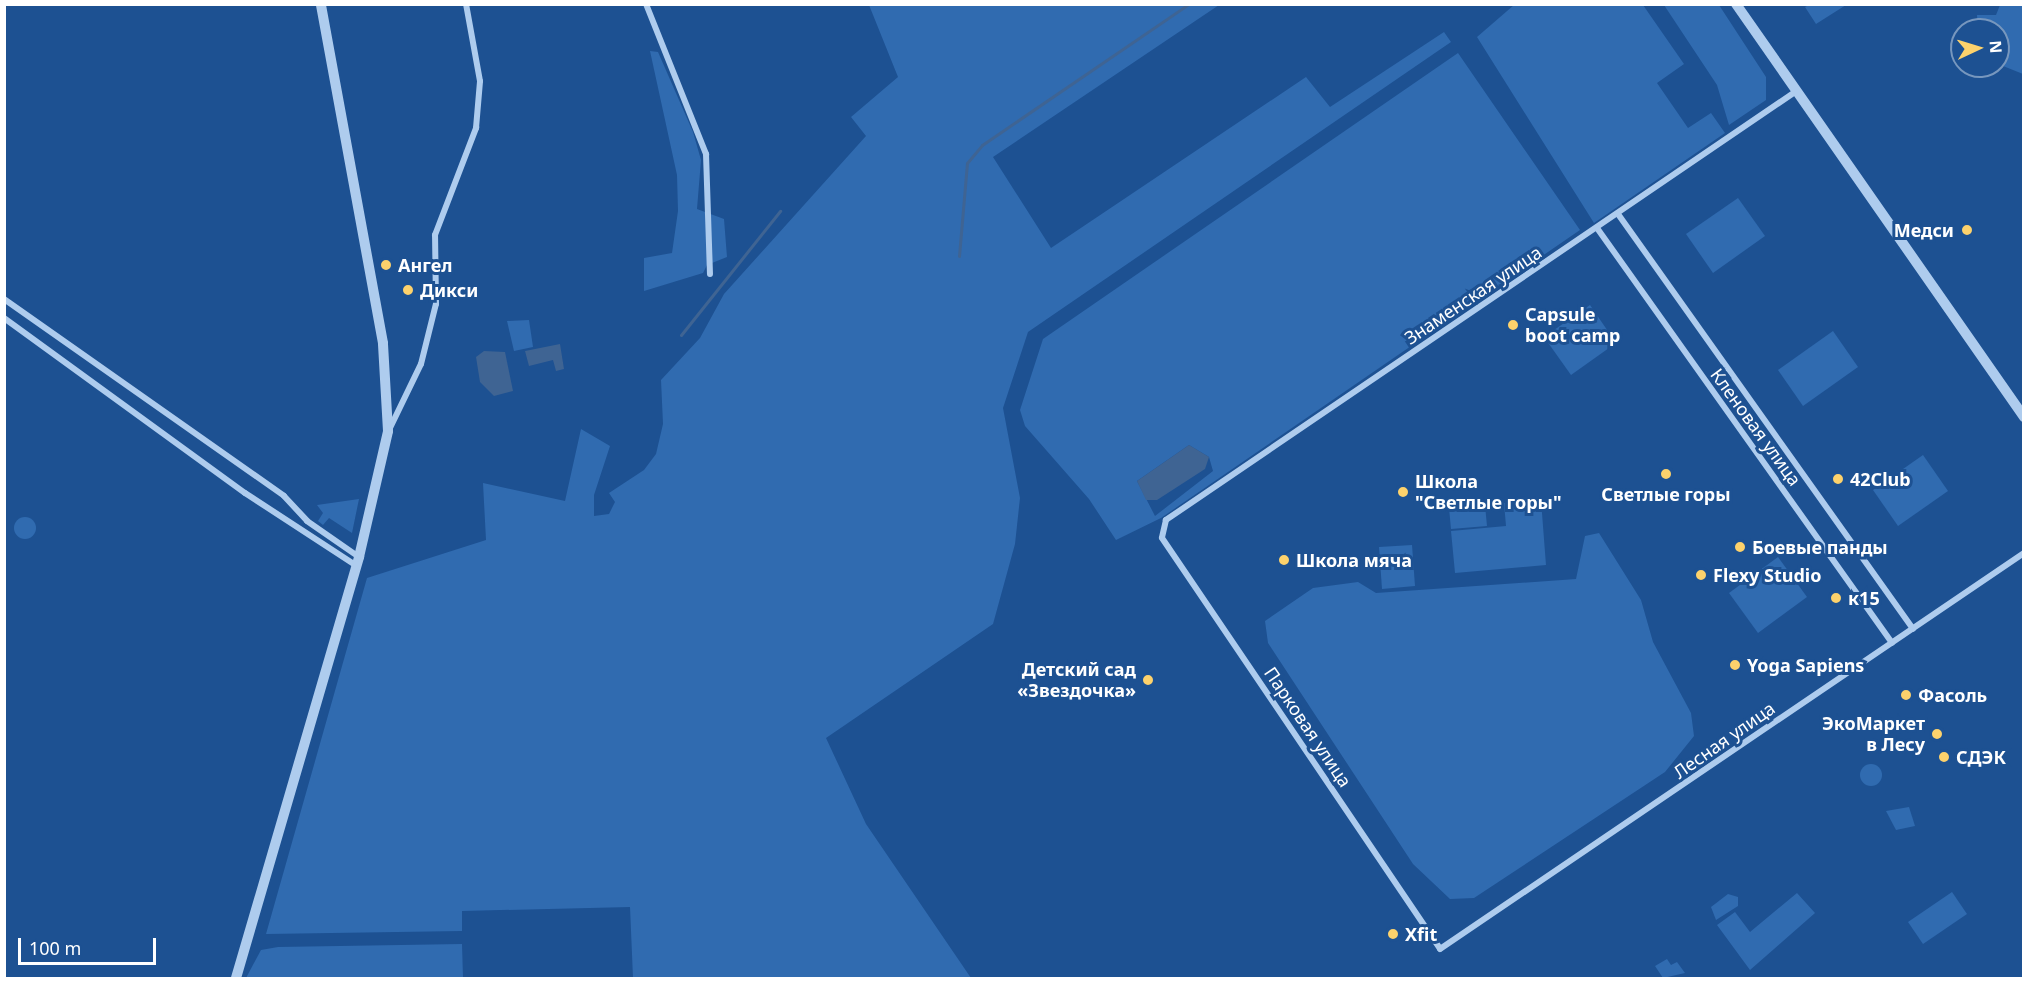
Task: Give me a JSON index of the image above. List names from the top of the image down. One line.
{"streets":{"street":["Знаменская улица","Кленовая улица","Парковая улица","Лесная улица"]},"crossings":[["Знаменская улица","Кленовая улица"],["Знаменская улица","Парковая улица"],["Кленовая улица","Лесная улица"],["Парковая улица","Лесная улица"]],"places":["Медси","Ангел","Дикси","Capsule boot camp","Светлые горы","42Club","Школа \"Светлые горы\"","Боевые панды","Школа мяча","Flexy Studio","к15","Yoga Sapiens","Детский сад «Звездочка»","Фасоль","ЭкоМаркет в Лесу","СДЭК","Xfit"],"scale_bar":"100 m","north":"right"}
